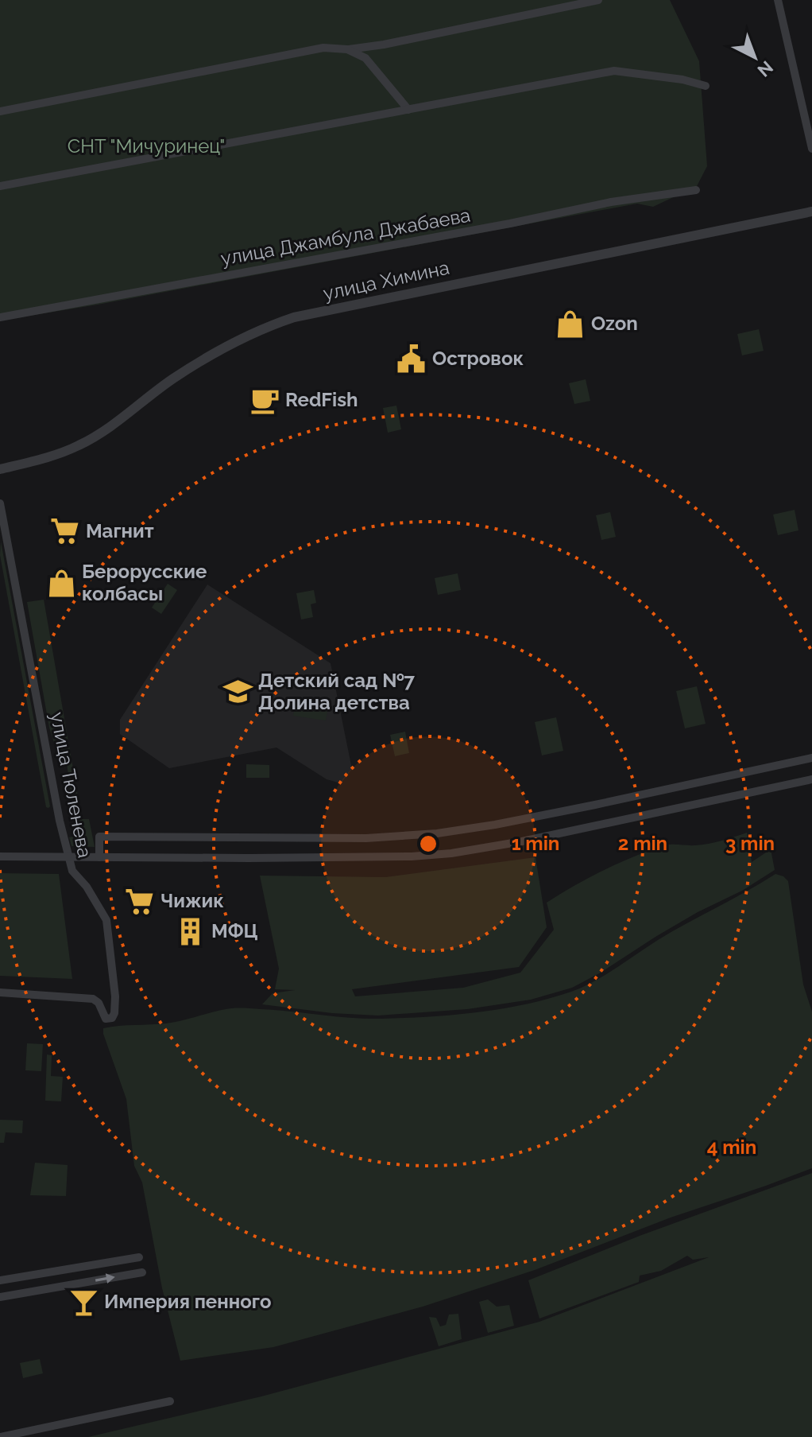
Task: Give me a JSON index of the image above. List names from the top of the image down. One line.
{"streets":{"street":["улица Джамбула Джабаева","улица Химина","улица Тюленева"]},"parks":["СНТ \"Мичуринец\""],"places":{"shop":["Ozon","Берорусские колбасы"],"public building":["Островок"],"cafe":["RedFish"],"supermarket":["Магнит","Чижик"],"school or university":["Детский сад №7 Долина детства"],"building":["МФЦ"],"bar":["Империя пенного"]},"north":"bottom right","rings":["1 min","2 min","3 min","4 min"]}
